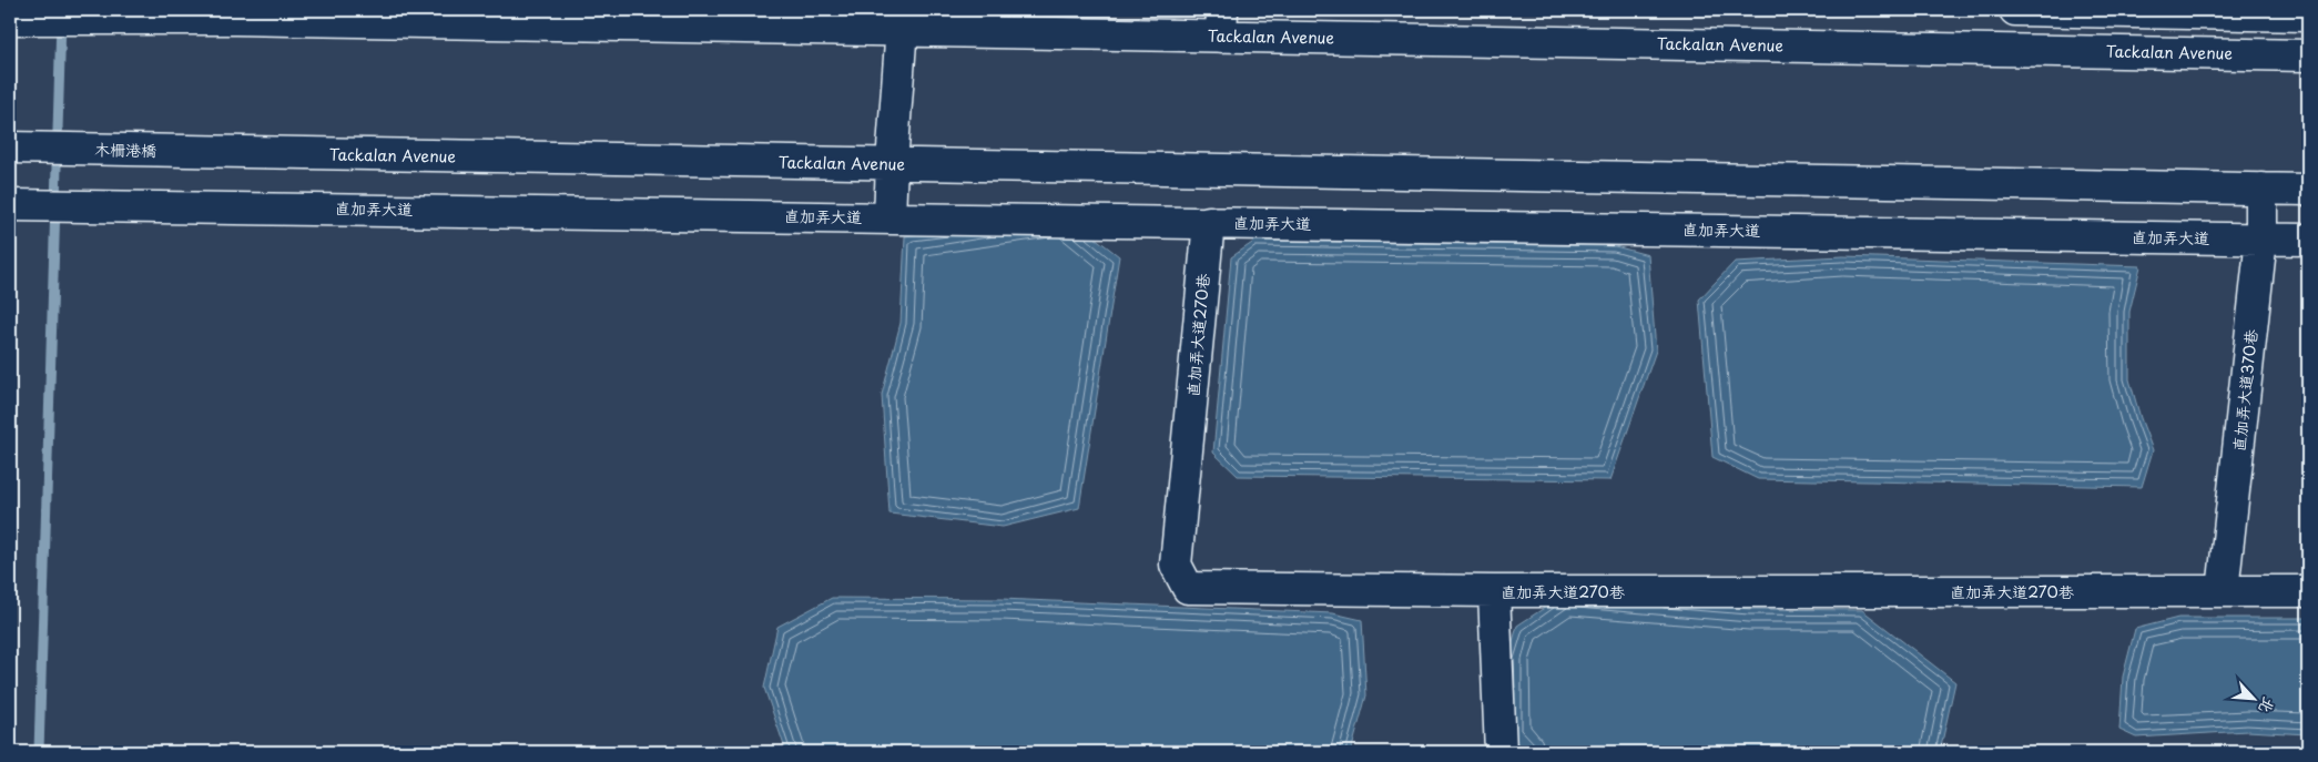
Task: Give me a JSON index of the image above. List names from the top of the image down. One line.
{"streets":{"street":["Tackalan Avenue","木柵港橋","直加弄大道","直加弄大道270巷","直加弄大道370巷"]},"crossings":[["Tackalan Avenue","木柵港橋"],["Tackalan Avenue","直加弄大道370巷"],["直加弄大道","直加弄大道270巷"],["直加弄大道","直加弄大道370巷"],["直加弄大道270巷","直加弄大道370巷"]],"north":"bottom right"}
